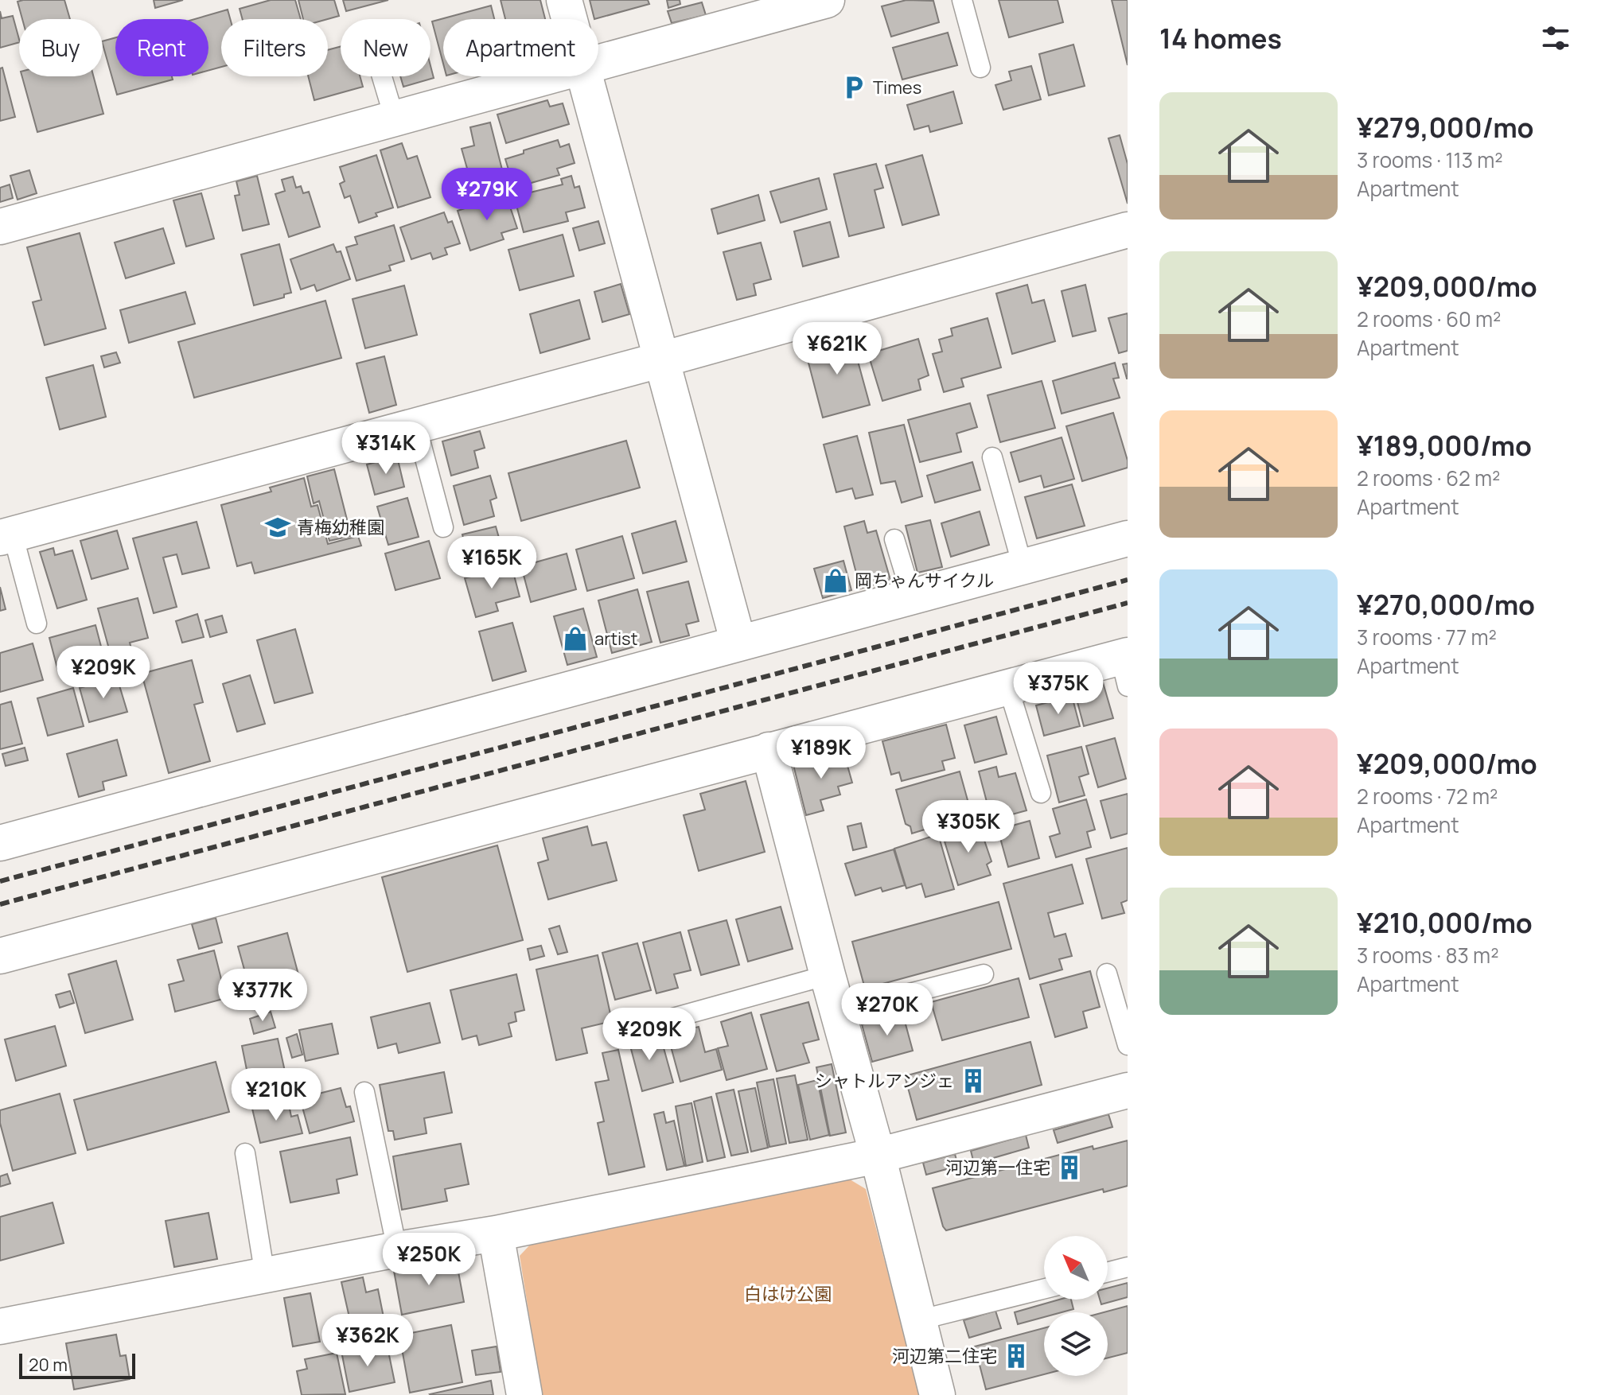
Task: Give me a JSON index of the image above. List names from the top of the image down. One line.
{"parks":["白はけ公園"],"places":{"parking":["Times"],"school or university":["青梅幼稚園"],"shop":["岡ちゃんサイクル","artist"],"building":["シャトルアンジェ","河辺第一住宅","河辺第二住宅"]},"scale_bar":"20 m","north":"top left","page":{"heading":"14 homes","chip":["Buy","Rent","Filters","New","Apartment"],"list":[{"name":"¥279,000/mo","note":"3 rooms · 113 m² · Apartment"},{"name":"¥209,000/mo","note":"2 rooms · 60 m² · Apartment"},{"name":"¥189,000/mo","note":"2 rooms · 62 m² · Apartment"},{"name":"¥270,000/mo","note":"3 rooms · 77 m² · Apartment"},{"name":"¥209,000/mo","note":"2 rooms · 72 m² · Apartment"},{"name":"¥210,000/mo","note":"3 rooms · 83 m² · Apartment"}],"price":["¥279K","¥621K","¥314K","¥165K","¥209K","¥375K","¥189K","¥305K","¥377K","¥270K","¥209K","¥210K","¥250K","¥362K"],"scale":"20 m"}}
